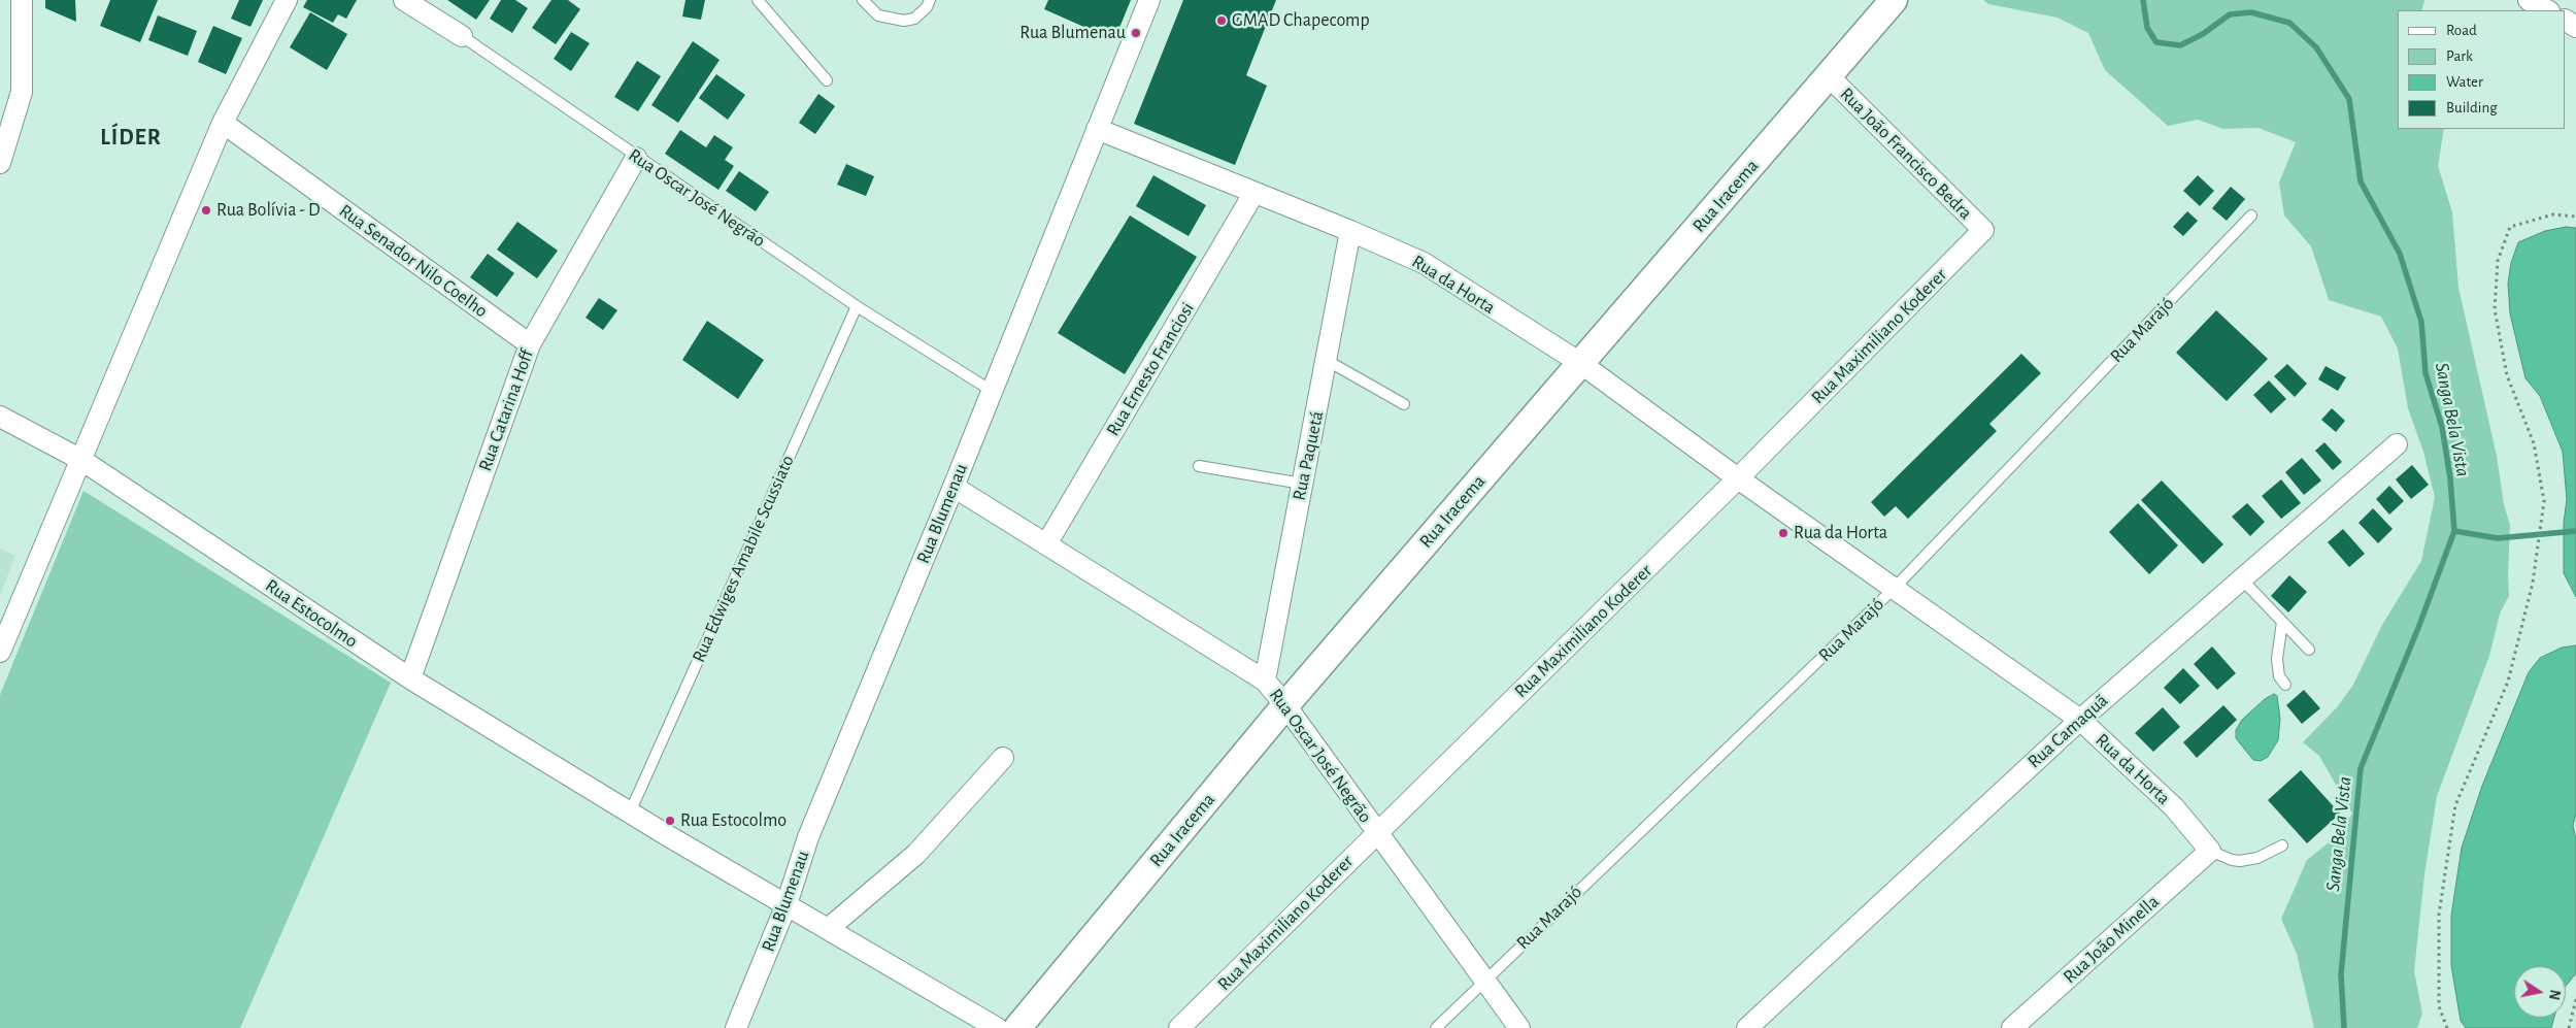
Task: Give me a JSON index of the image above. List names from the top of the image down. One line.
{"streets":{"street":["Rua João Francisco Bedra","Rua Iracema","Rua Oscar José Negrão","Rua Senador Nilo Coelho","Rua da Horta","Rua Maximiliano Koderer","Rua Ernesto Franciosi","Rua Catarina Hoff","Rua Paquetá","Rua Blumenau","Rua Estocolmo","Rua Camaquã","Rua João Minella"],"lane":["Rua Marajó","Rua Edwiges Amabile Scussiato"]},"crossings":[["Rua João Francisco Bedra","Rua Iracema"],["Rua João Francisco Bedra","Rua Maximiliano Koderer"],["Rua Iracema","Rua Oscar José Negrão"],["Rua Iracema","Rua da Horta"],["Rua Oscar José Negrão","Rua Marajó"],["Rua Oscar José Negrão","Rua Maximiliano Koderer"],["Rua Oscar José Negrão","Rua Ernesto Franciosi"],["Rua Oscar José Negrão","Rua Catarina Hoff"],["Rua Oscar José Negrão","Rua Paquetá"],["Rua Oscar José Negrão","Rua Blumenau"],["Rua Oscar José Negrão","Rua Edwiges Amabile Scussiato"],["Rua Senador Nilo Coelho","Rua Catarina Hoff"],["Rua da Horta","Rua Marajó"],["Rua da Horta","Rua Maximiliano Koderer"],["Rua da Horta","Rua Ernesto Franciosi"],["Rua da Horta","Rua Paquetá"],["Rua da Horta","Rua Blumenau"],["Rua da Horta","Rua Camaquã"],["Rua da Horta","Rua João Minella"],["Rua Catarina Hoff","Rua Estocolmo"],["Rua Blumenau","Rua Estocolmo"],["Rua Edwiges Amabile Scussiato","Rua Estocolmo"]],"districts":["LÍDER"],"water":["Sanga Bela Vista"],"places":["GMAD Chapecomp","Rua Blumenau","Rua Bolívia - D","Rua da Horta","Rua Estocolmo"],"legend":["Road","Park","Water","Building"],"north":"right"}
